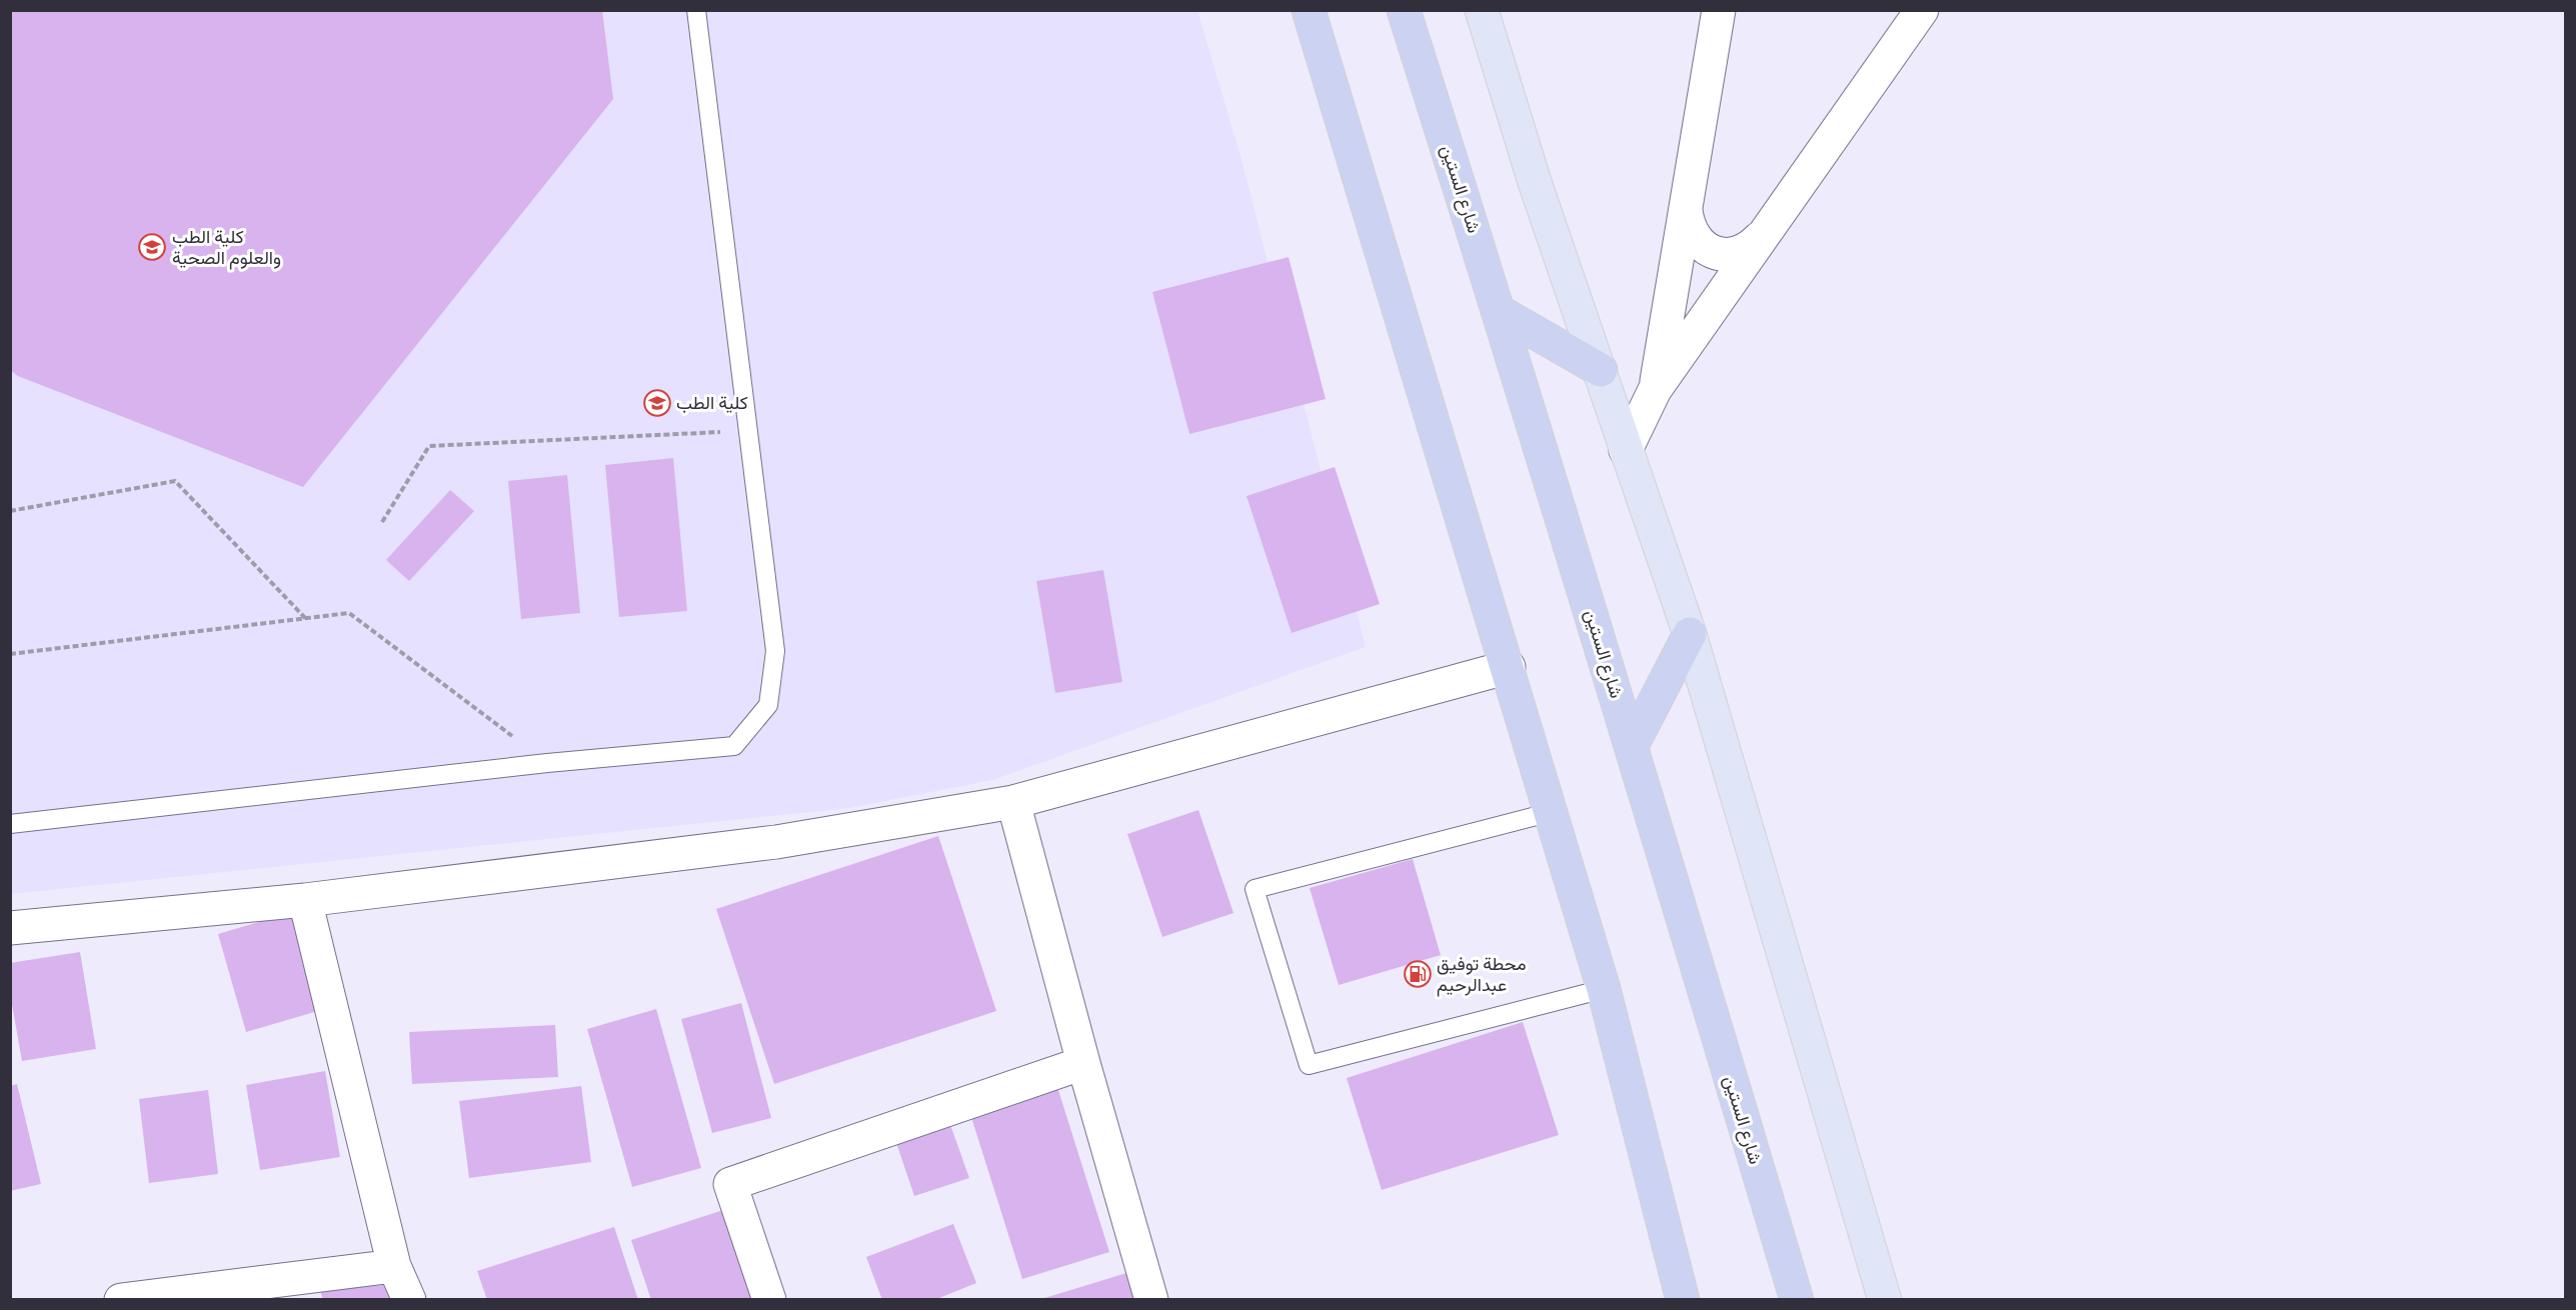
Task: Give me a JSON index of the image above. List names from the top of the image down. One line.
{"streets":{"highway":["شارع الستين"]},"places":{"school or university":["كلية الطب والعلوم الصحية","كلية الطب"],"fuel station":["محطة توفيق عبدالرحيم"]}}
